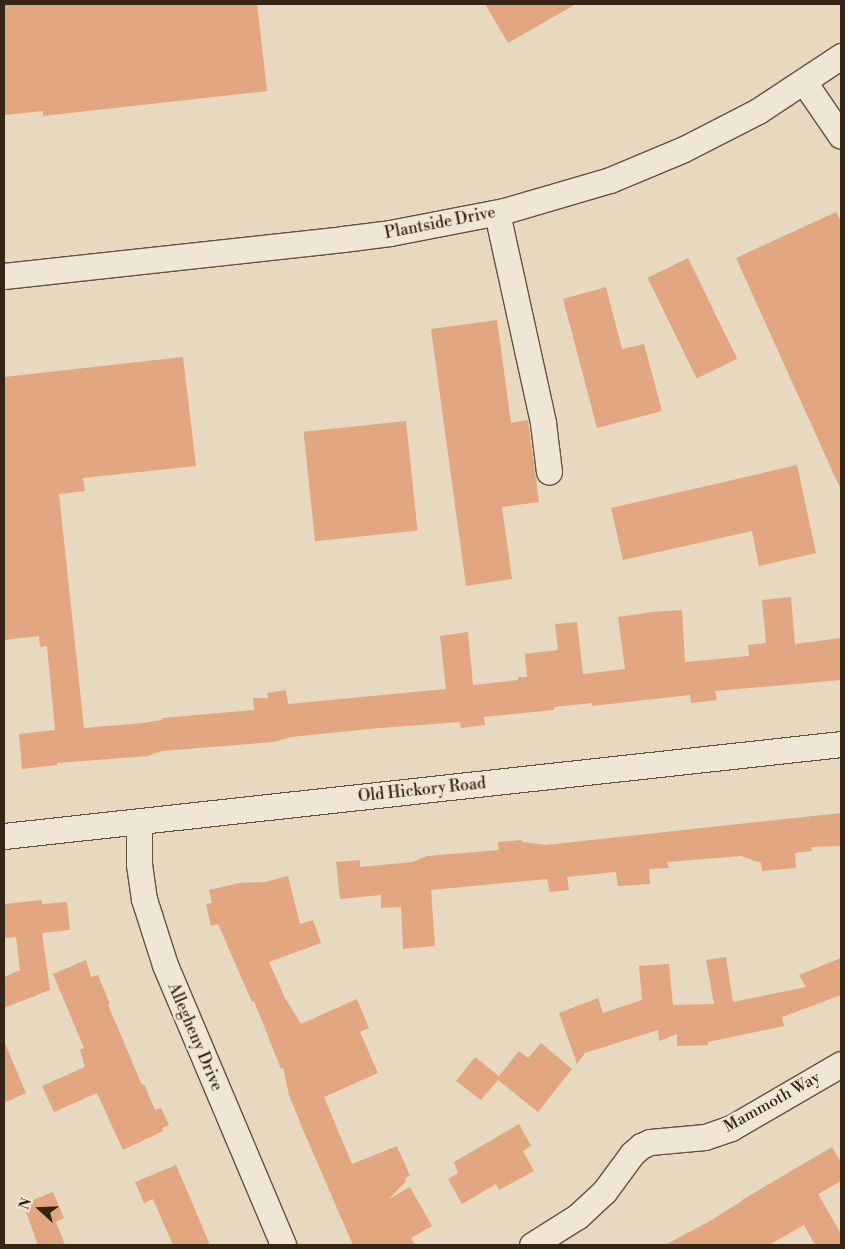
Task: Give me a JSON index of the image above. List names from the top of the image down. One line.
{"streets":{"street":["Plantside Drive","Old Hickory Road","Allegheny Drive","Mammoth Way"]},"crossings":[["Old Hickory Road","Allegheny Drive"]],"north":"left"}
